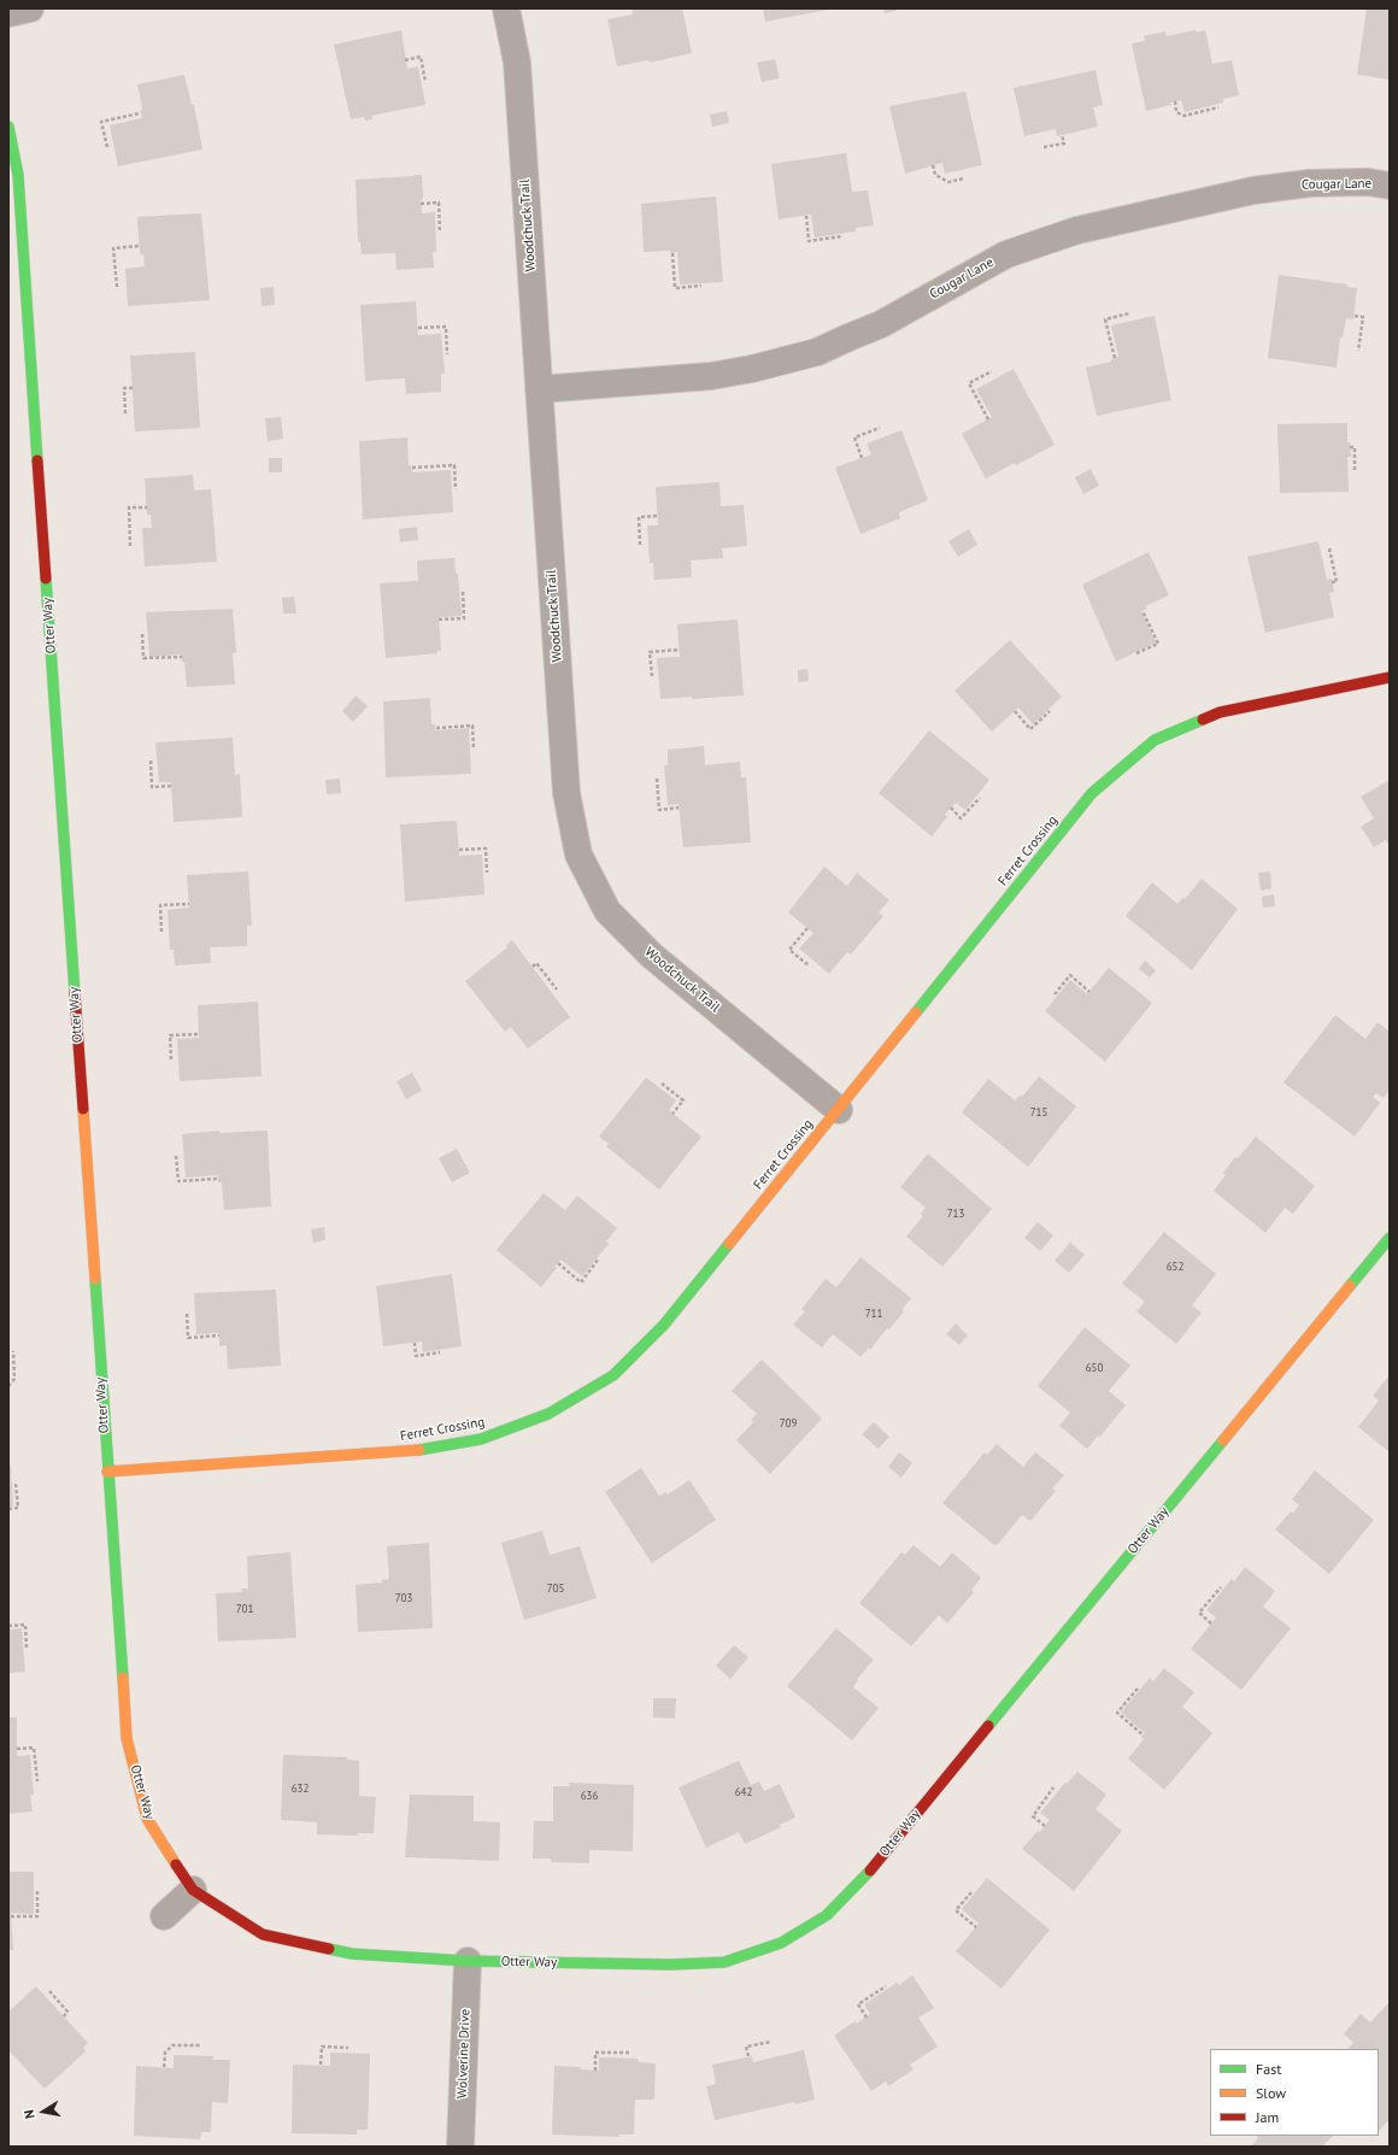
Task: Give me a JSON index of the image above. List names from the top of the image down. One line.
{"streets":{"street":["Cougar Lane","Woodchuck Trail","Otter Way","Ferret Crossing","Wolverine Drive"]},"crossings":[["Cougar Lane","Woodchuck Trail"],["Woodchuck Trail","Ferret Crossing"],["Otter Way","Ferret Crossing"],["Otter Way","Wolverine Drive"]],"house_numbers":["715","713","652","711","650","709","705","703","701","632","642","636"],"legend":["Fast","Slow","Jam"],"north":"left"}
